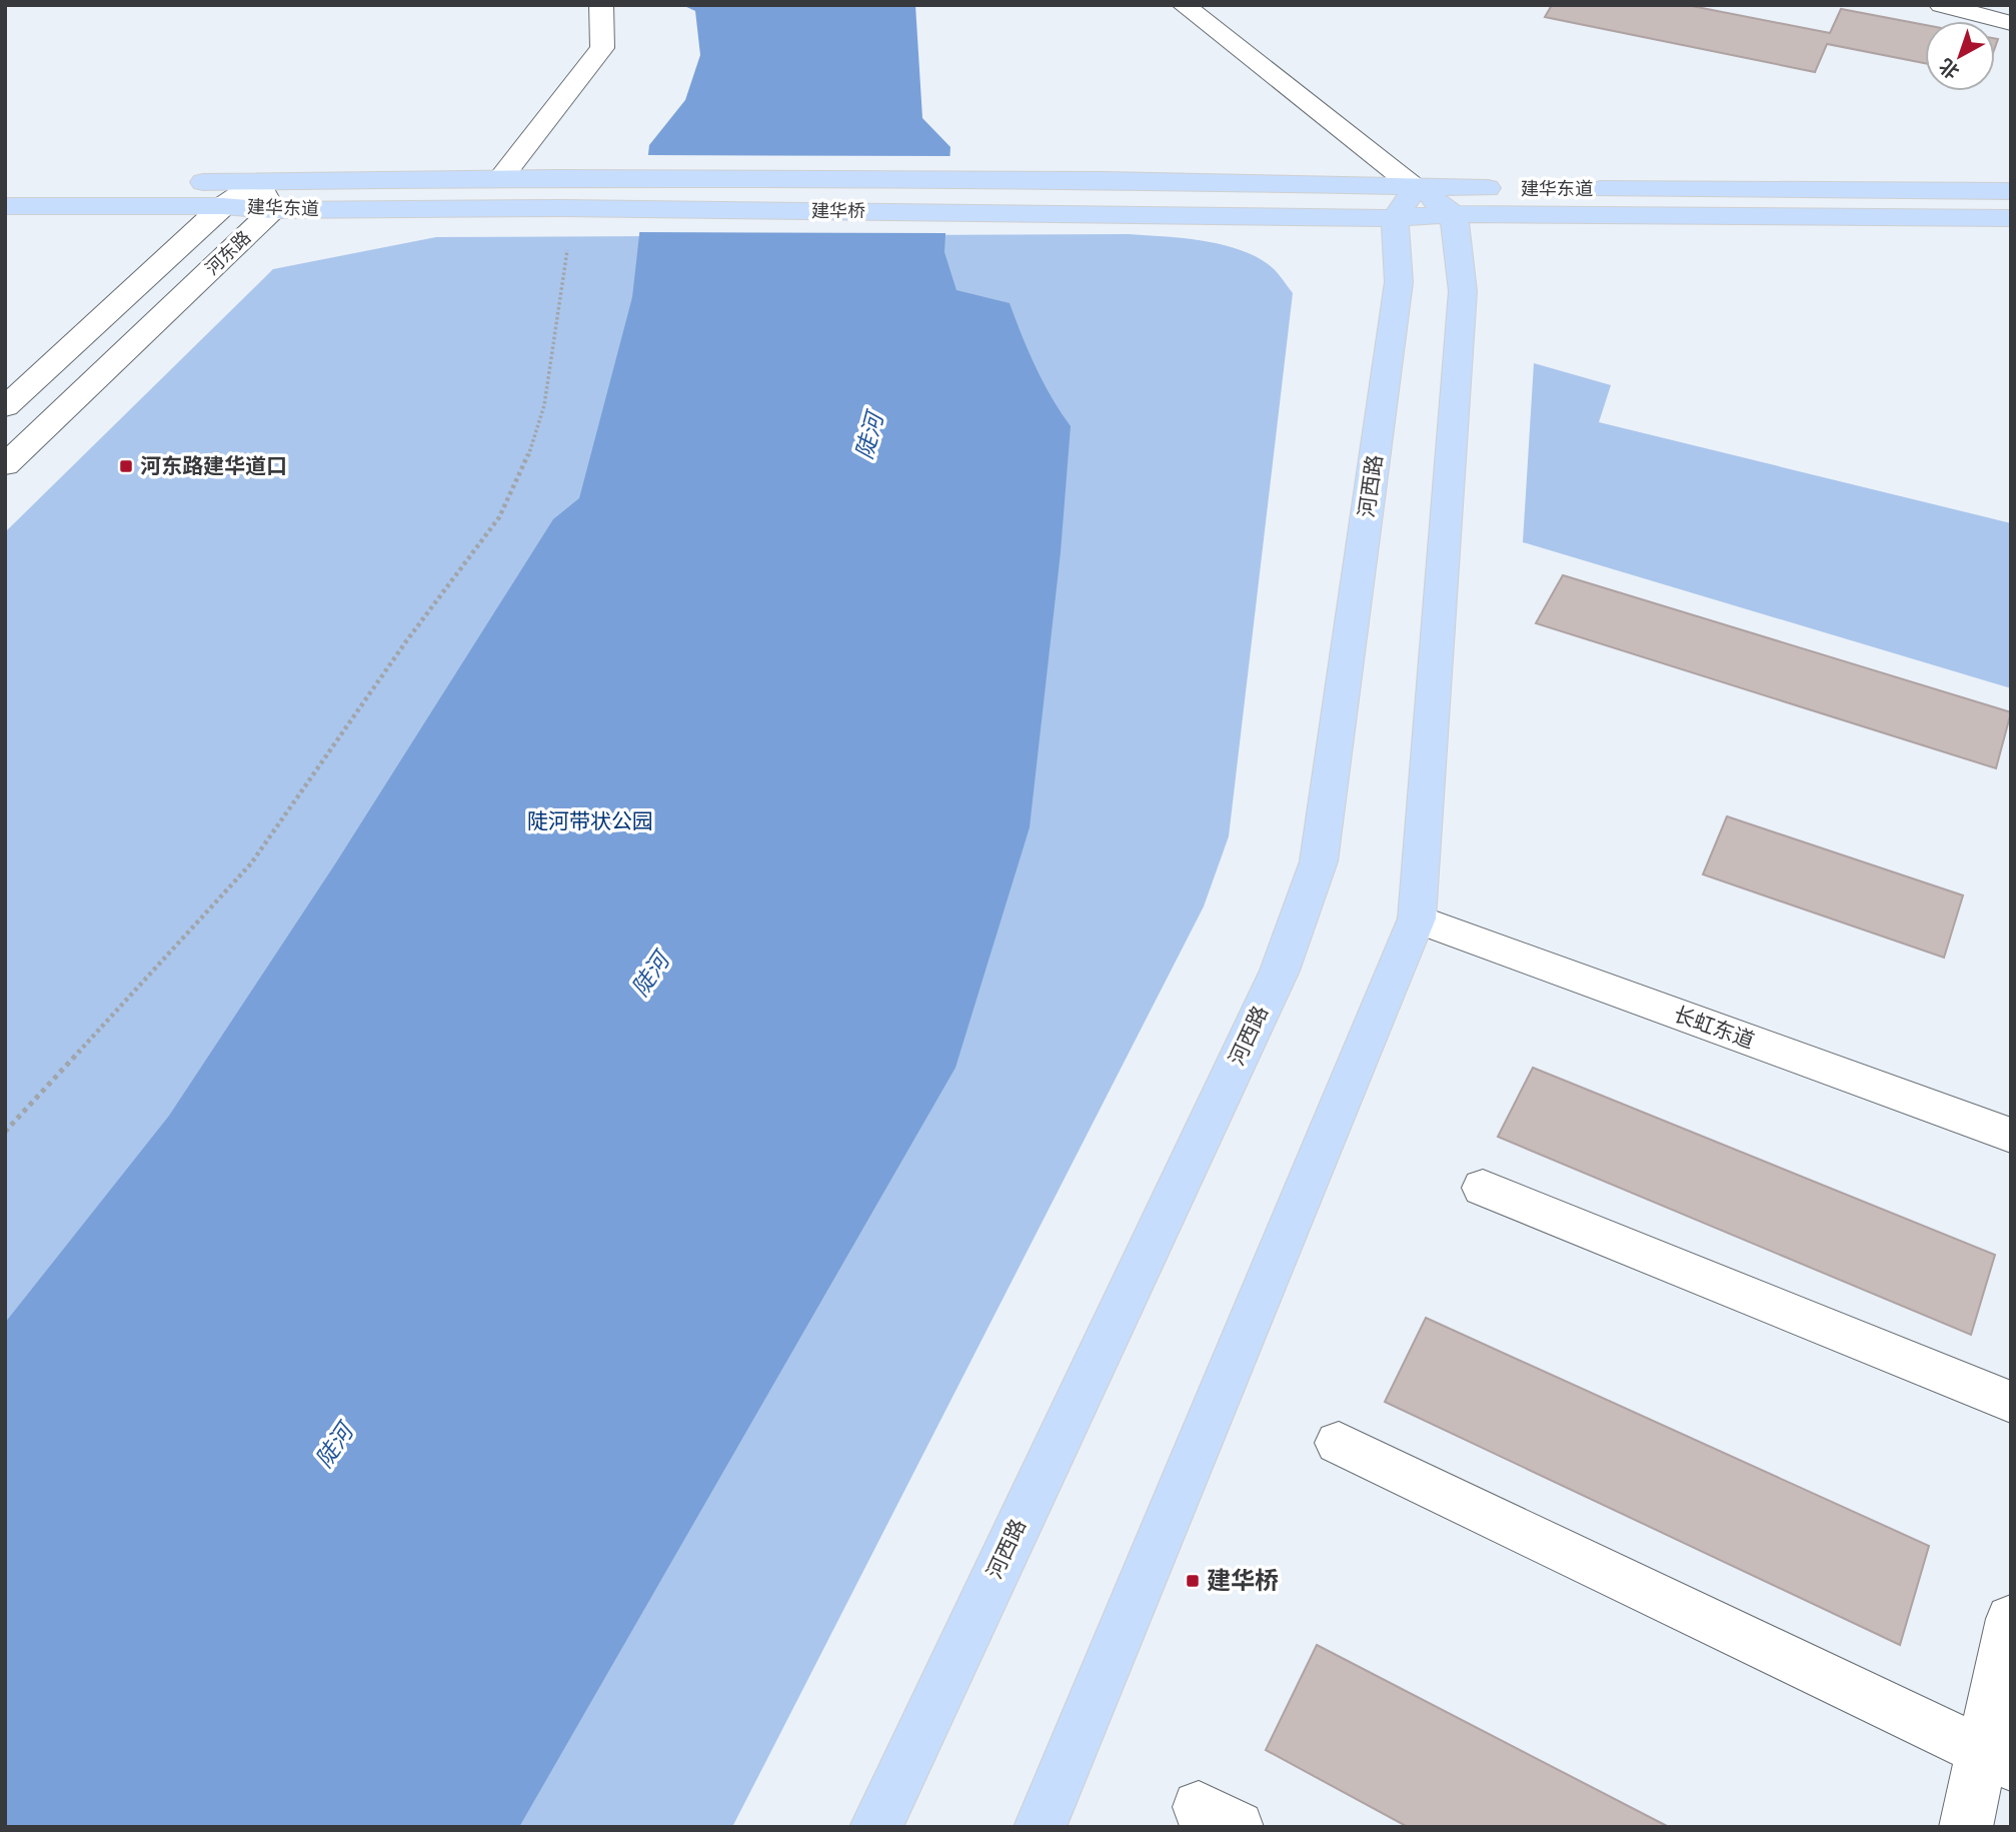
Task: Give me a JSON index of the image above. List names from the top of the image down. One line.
{"streets":{"main road":["建华东道","建华桥","河西路"],"street":["河东路","长虹东道"]},"crossings":[["建华东道","建华桥"],["建华东道","河东路"],["建华东道","河西路"]],"water":["陡河"],"parks":["陡河带状公园"],"places":{"transit":["河东路建华道口","建华桥"]},"north":"bottom left"}
